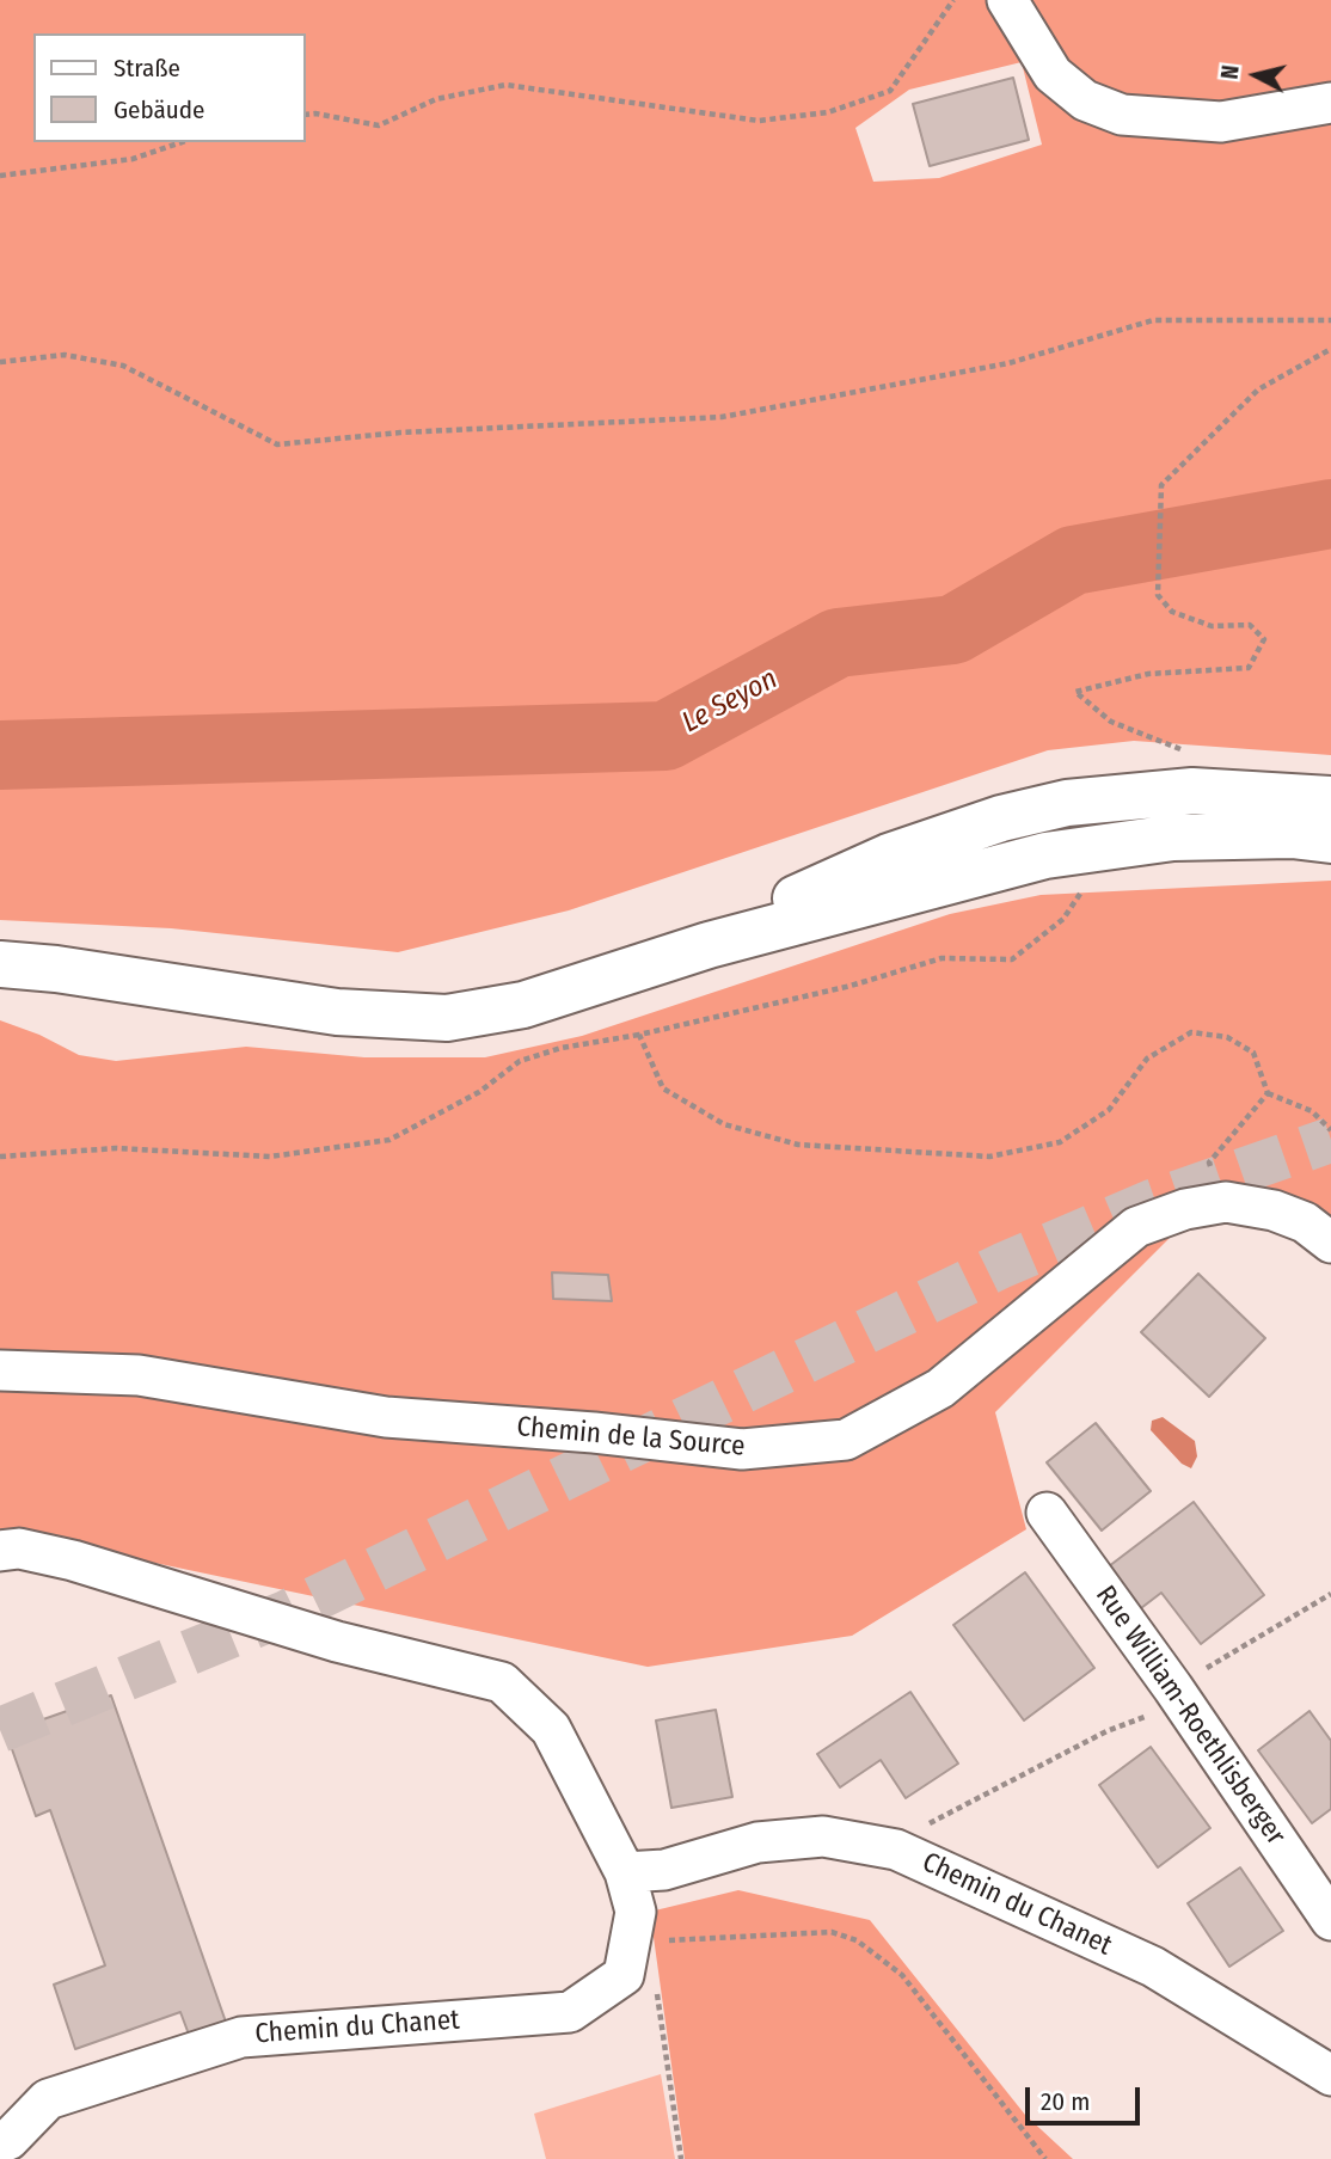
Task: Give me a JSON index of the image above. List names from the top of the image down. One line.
{"streets":{"street":["Chemin de la Source","Rue William-Roethlisberger","Chemin du Chanet"]},"water":["Le Seyon"],"legend":["Straße","Gebäude"],"scale_bar":"20 m","north":"left"}
